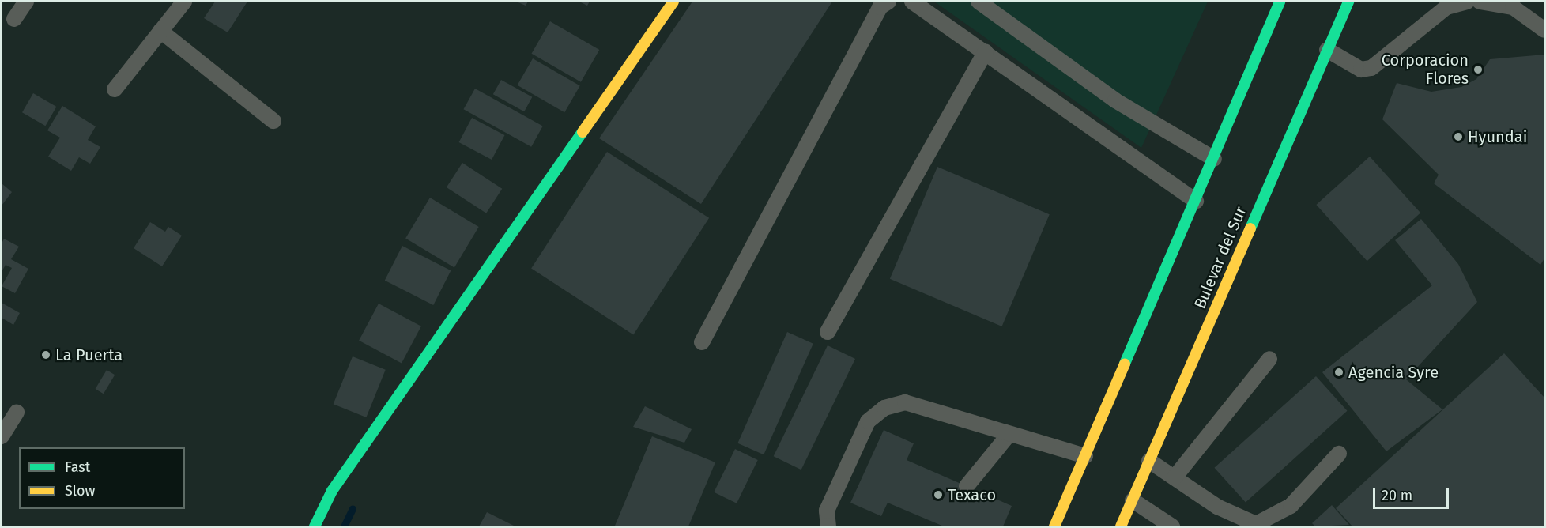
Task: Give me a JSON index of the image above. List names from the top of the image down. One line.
{"streets":{"main road":["Bulevar del Sur"]},"places":["Corporacion Flores","Hyundai","La Puerta","Agencia Syre","Texaco"],"legend":["Fast","Slow"],"scale_bar":"20 m"}
